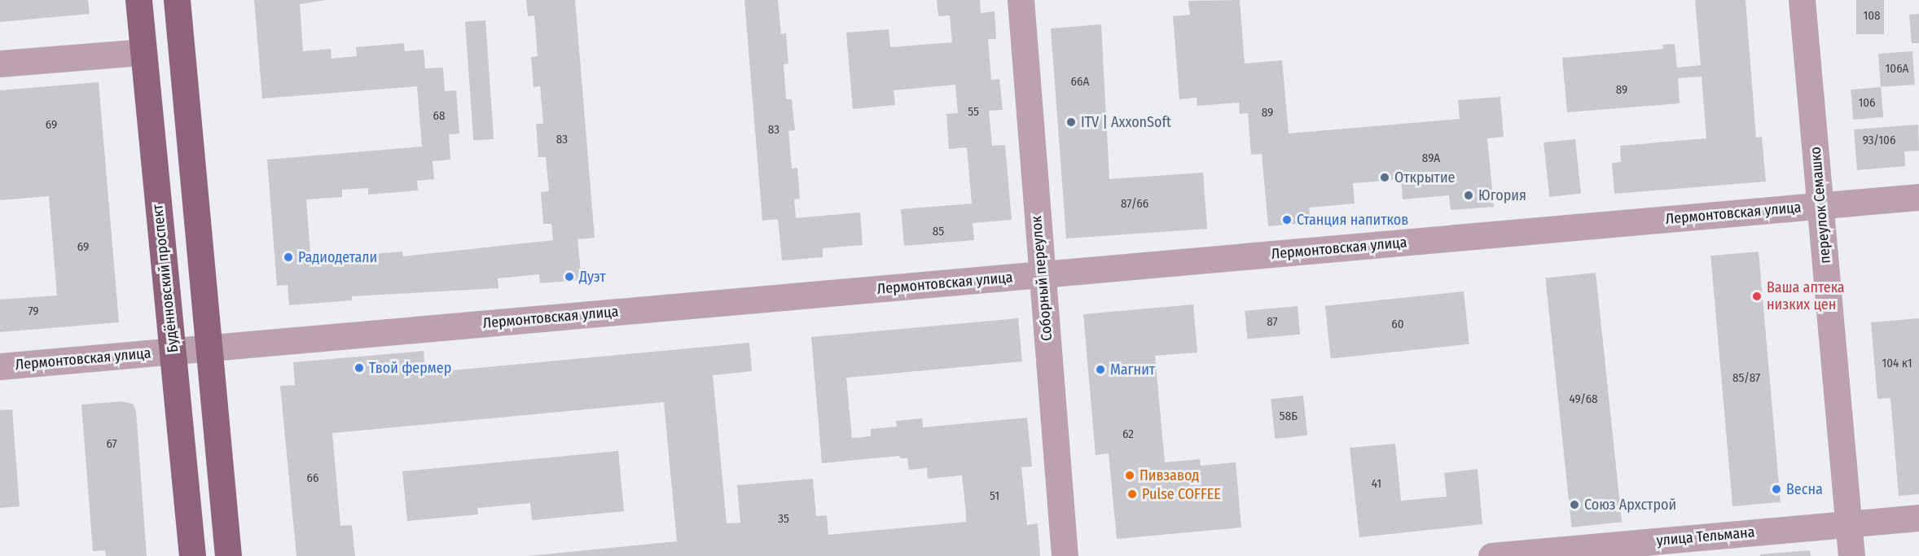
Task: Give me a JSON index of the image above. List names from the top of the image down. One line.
{"streets":{"main road":["Будённовский проспект"],"street":["переулок Семашко","Лермонтовская улица","Соборный переулок","улица Тельмана"]},"crossings":[["переулок Семашко","Лермонтовская улица"],["переулок Семашко","улица Тельмана"],["Лермонтовская улица","Будённовский проспект"],["Лермонтовская улица","Соборный переулок"]],"places":["ITV | AxxonSoft","Открытие","Югория","Станция напитков","Радиодетали","Дуэт","Ваша аптека низких цен","Твой фермер","Магнит","Пивзавод","Весна","Pulse COFFEE","Союз Архстрой"],"house_numbers":["108","106А","66А","89","106","55","89","68","69","83","83","93/106","89А","87/66","85","69","79","87","60","104 к1","85/87","49/68","58Б","62","67","66","41","51","35"]}
